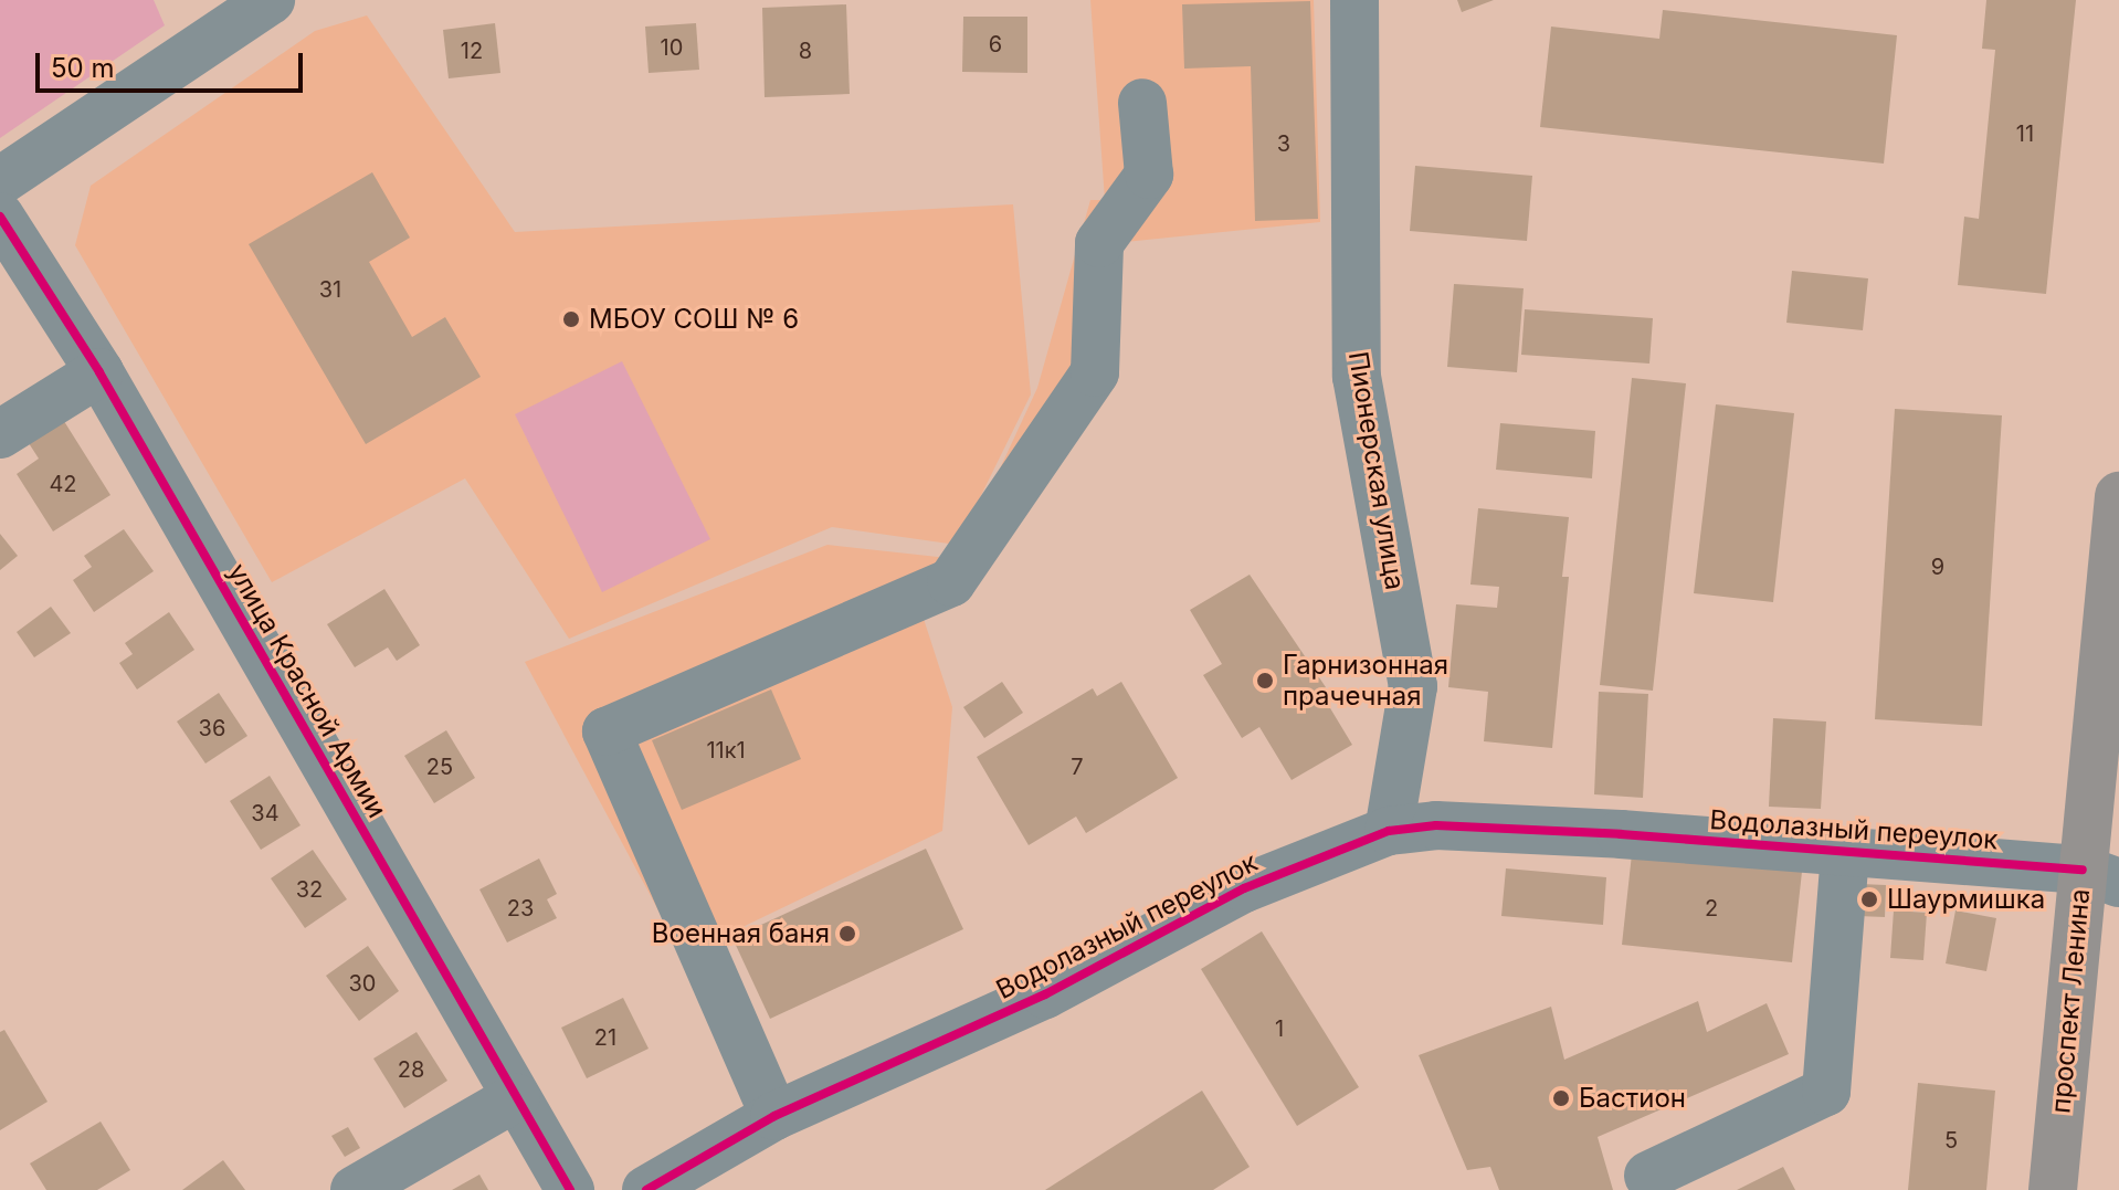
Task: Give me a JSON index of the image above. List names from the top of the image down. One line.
{"streets":{"main road":["проспект Ленина"],"street":["Пионерская улица","улица Красной Армии","Водолазный переулок"]},"crossings":[["Пионерская улица","Водолазный переулок"],["Водолазный переулок","проспект Ленина"]],"places":["МБОУ СОШ № 6","Гарнизонная прачечная","Шаурмишка","Военная баня","Бастион"],"house_numbers":["6","10","12","8","11","3","31","42","9","36","11к1","25","7","34","32","23","2","30","1","21","28","5"],"scale_bar":"50 m"}
